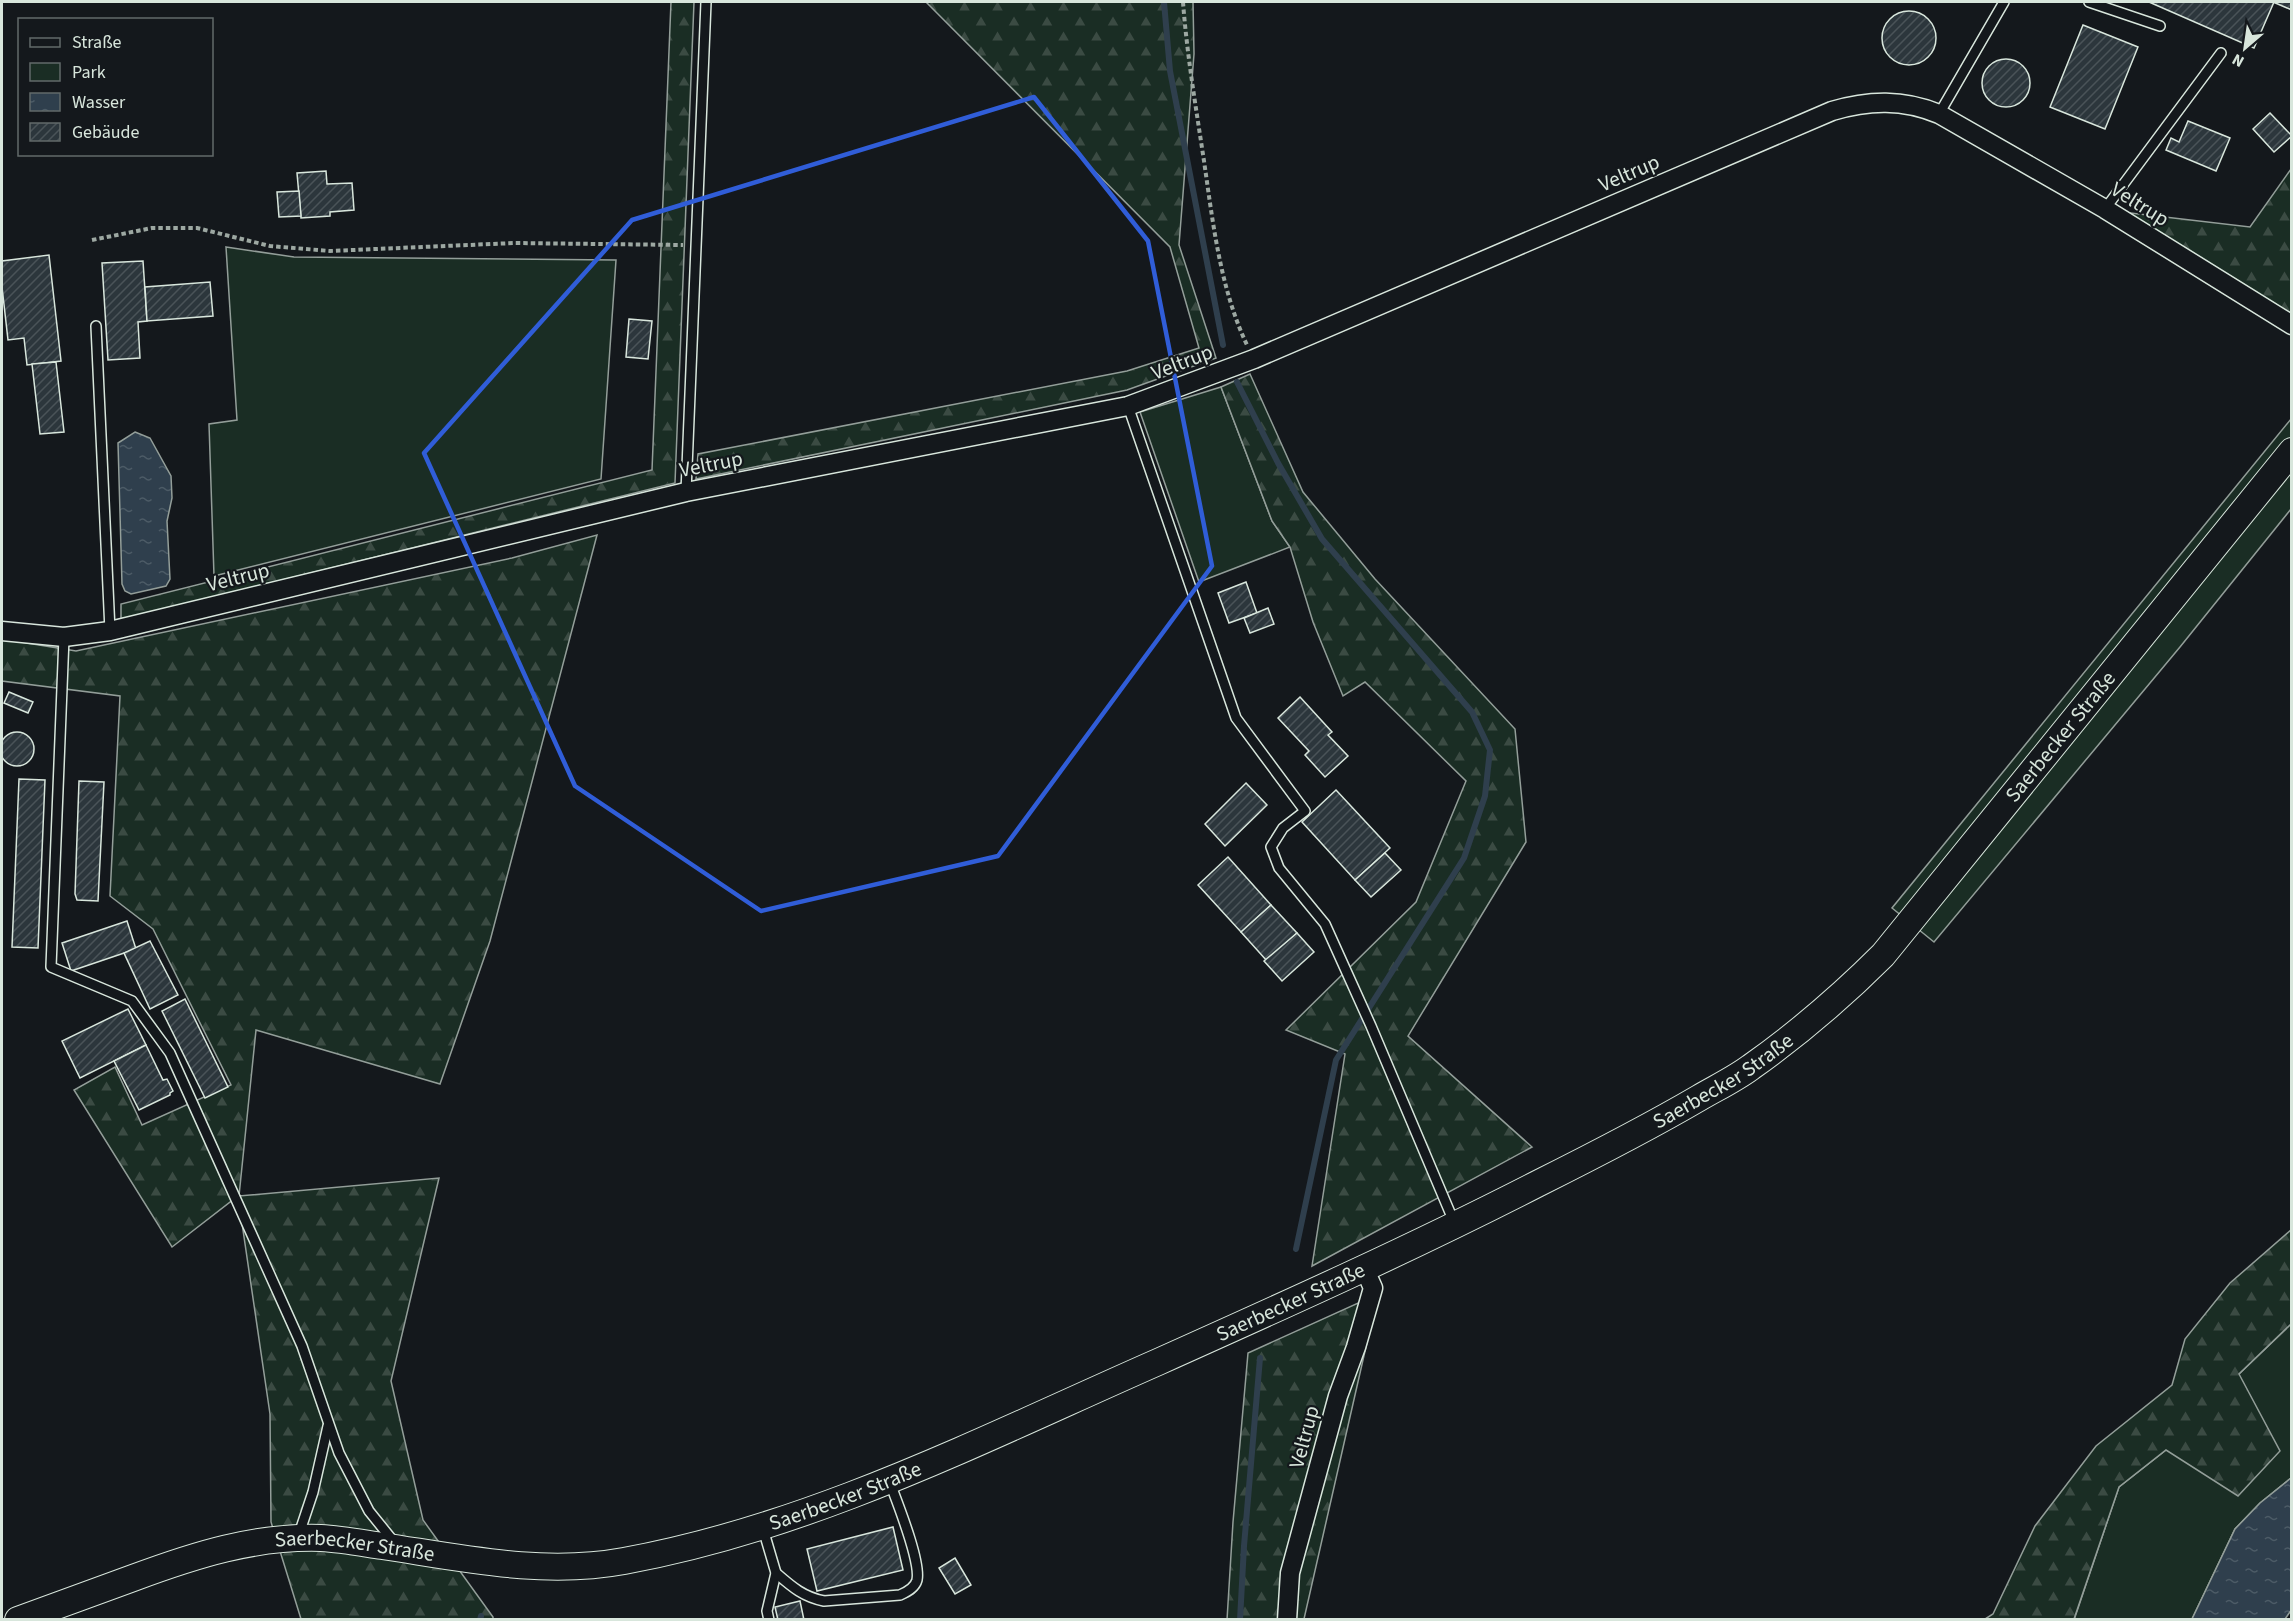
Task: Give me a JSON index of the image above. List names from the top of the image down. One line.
{"streets":{"main road":["Saerbecker Straße"],"street":["Veltrup"]},"crossings":[["Veltrup","Saerbecker Straße"]],"legend":["Straße","Park","Wasser","Gebäude"],"north":"bottom left"}
